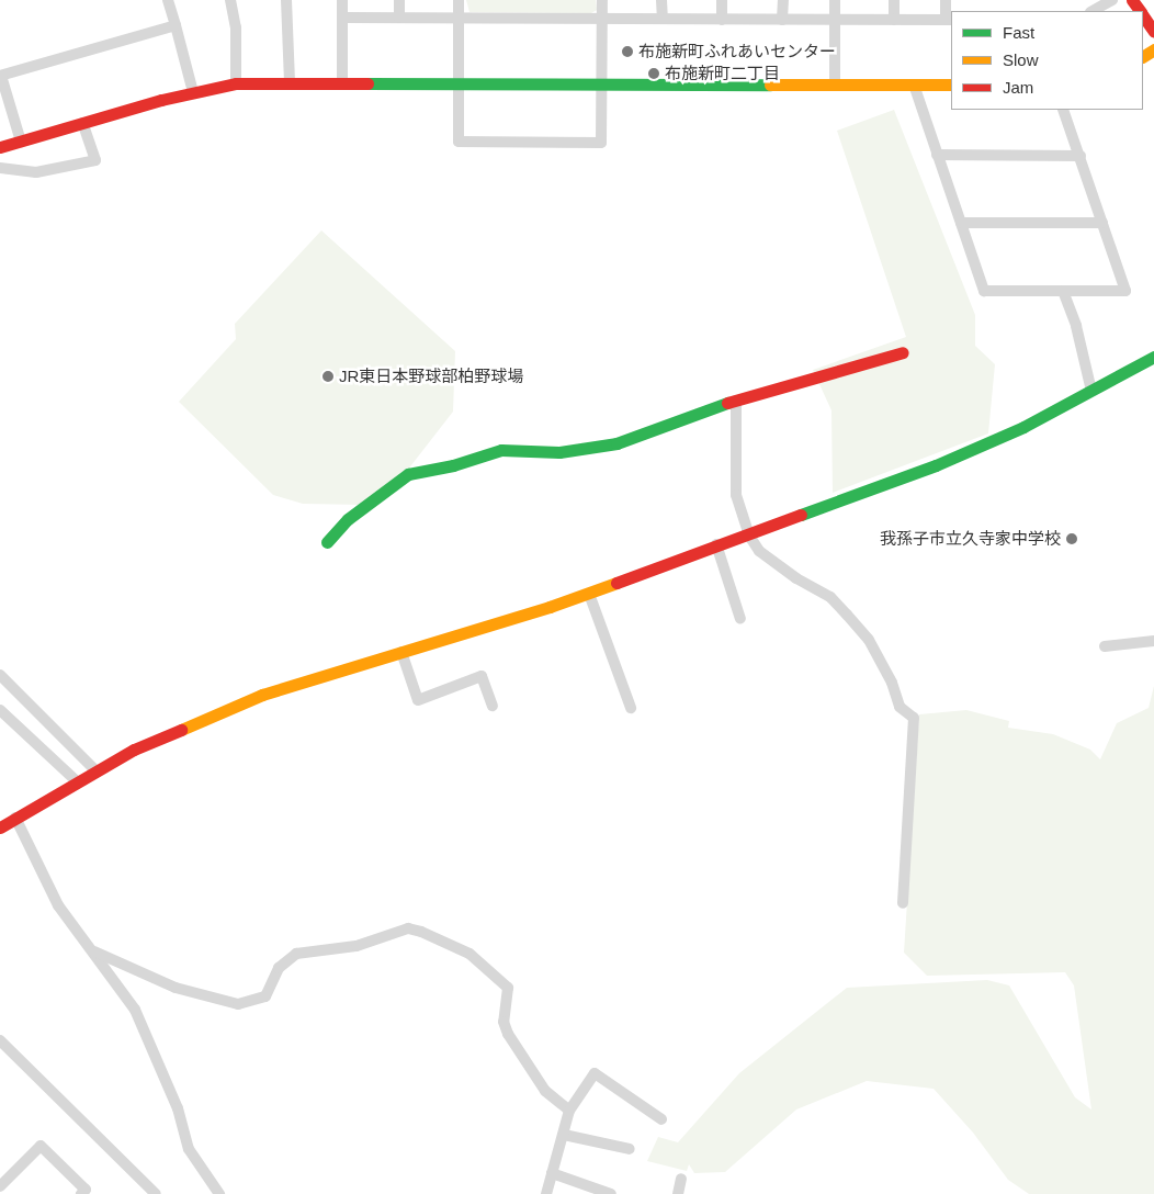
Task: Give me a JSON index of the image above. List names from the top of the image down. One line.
{"places":["布施新町ふれあいセンター","布施新町二丁目","JR東日本野球部柏野球場","我孫子市立久寺家中学校"],"legend":["Fast","Slow","Jam"]}
